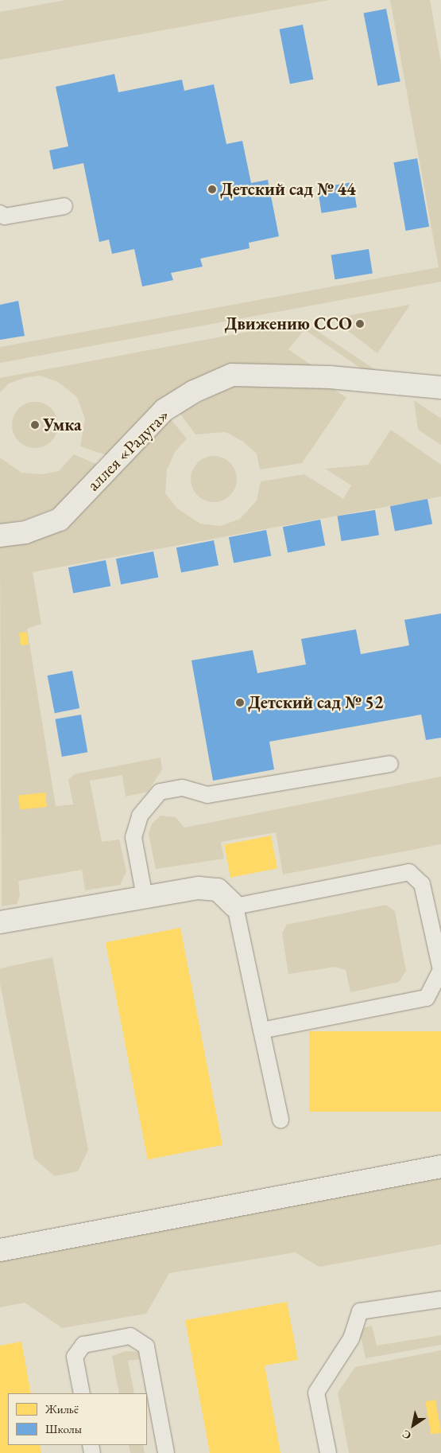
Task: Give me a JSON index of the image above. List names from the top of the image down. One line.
{"streets":{"street":["аллея «Радуга»"]},"places":["Детский сад № 44","Движению ССО","Умка","Детский сад № 52"],"legend":["Жильё","Школы"],"north":"bottom left"}
